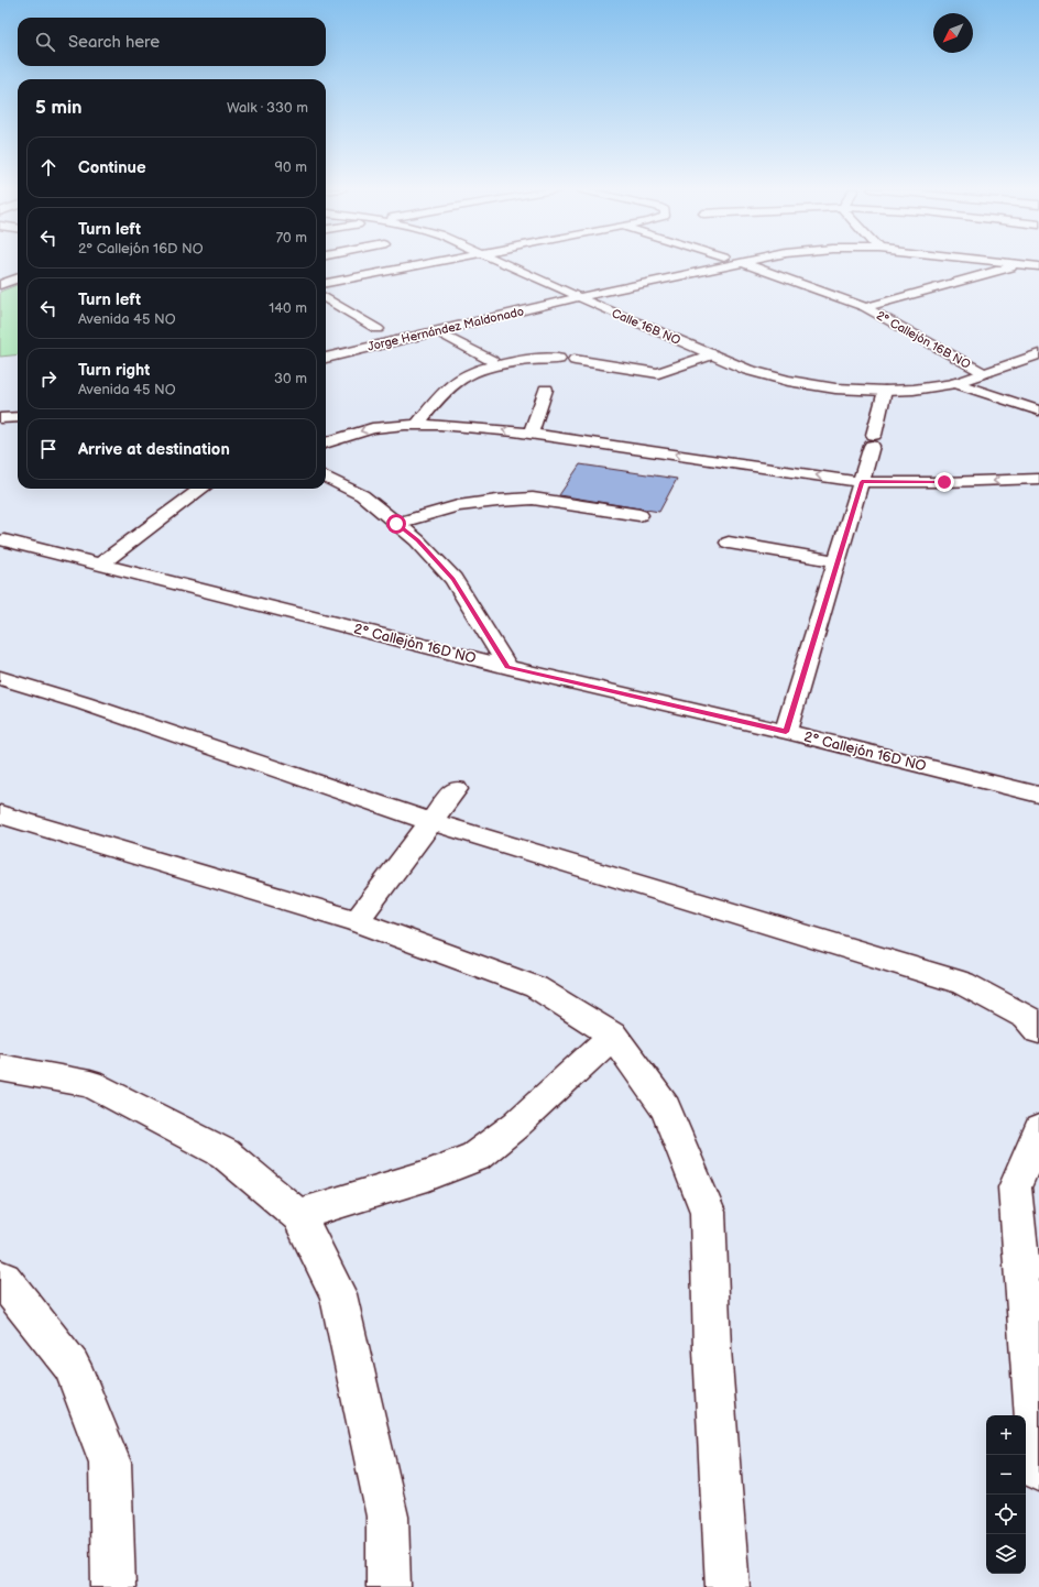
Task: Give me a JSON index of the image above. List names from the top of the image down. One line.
{"streets":{"street":["Calle 16B NO","Jorge Hernández Maldonado","2° Callejón 16B NO","2° Callejón 16D NO"]},"crossings":[["Calle 16B NO","Jorge Hernández Maldonado"],["Calle 16B NO","2° Callejón 16B NO"]],"north":"bottom left","page":{"search":"Search here","heading":["5 min","Walk · 330 m"],"list":[["Continue","90 m"],["Turn left","2° Callejón 16D NO","70 m"],["Turn left","Avenida 45 NO","140 m"],["Turn right","Avenida 45 NO","30 m"],"Arrive at destination"],"map_buttons":["+","−"]}}
